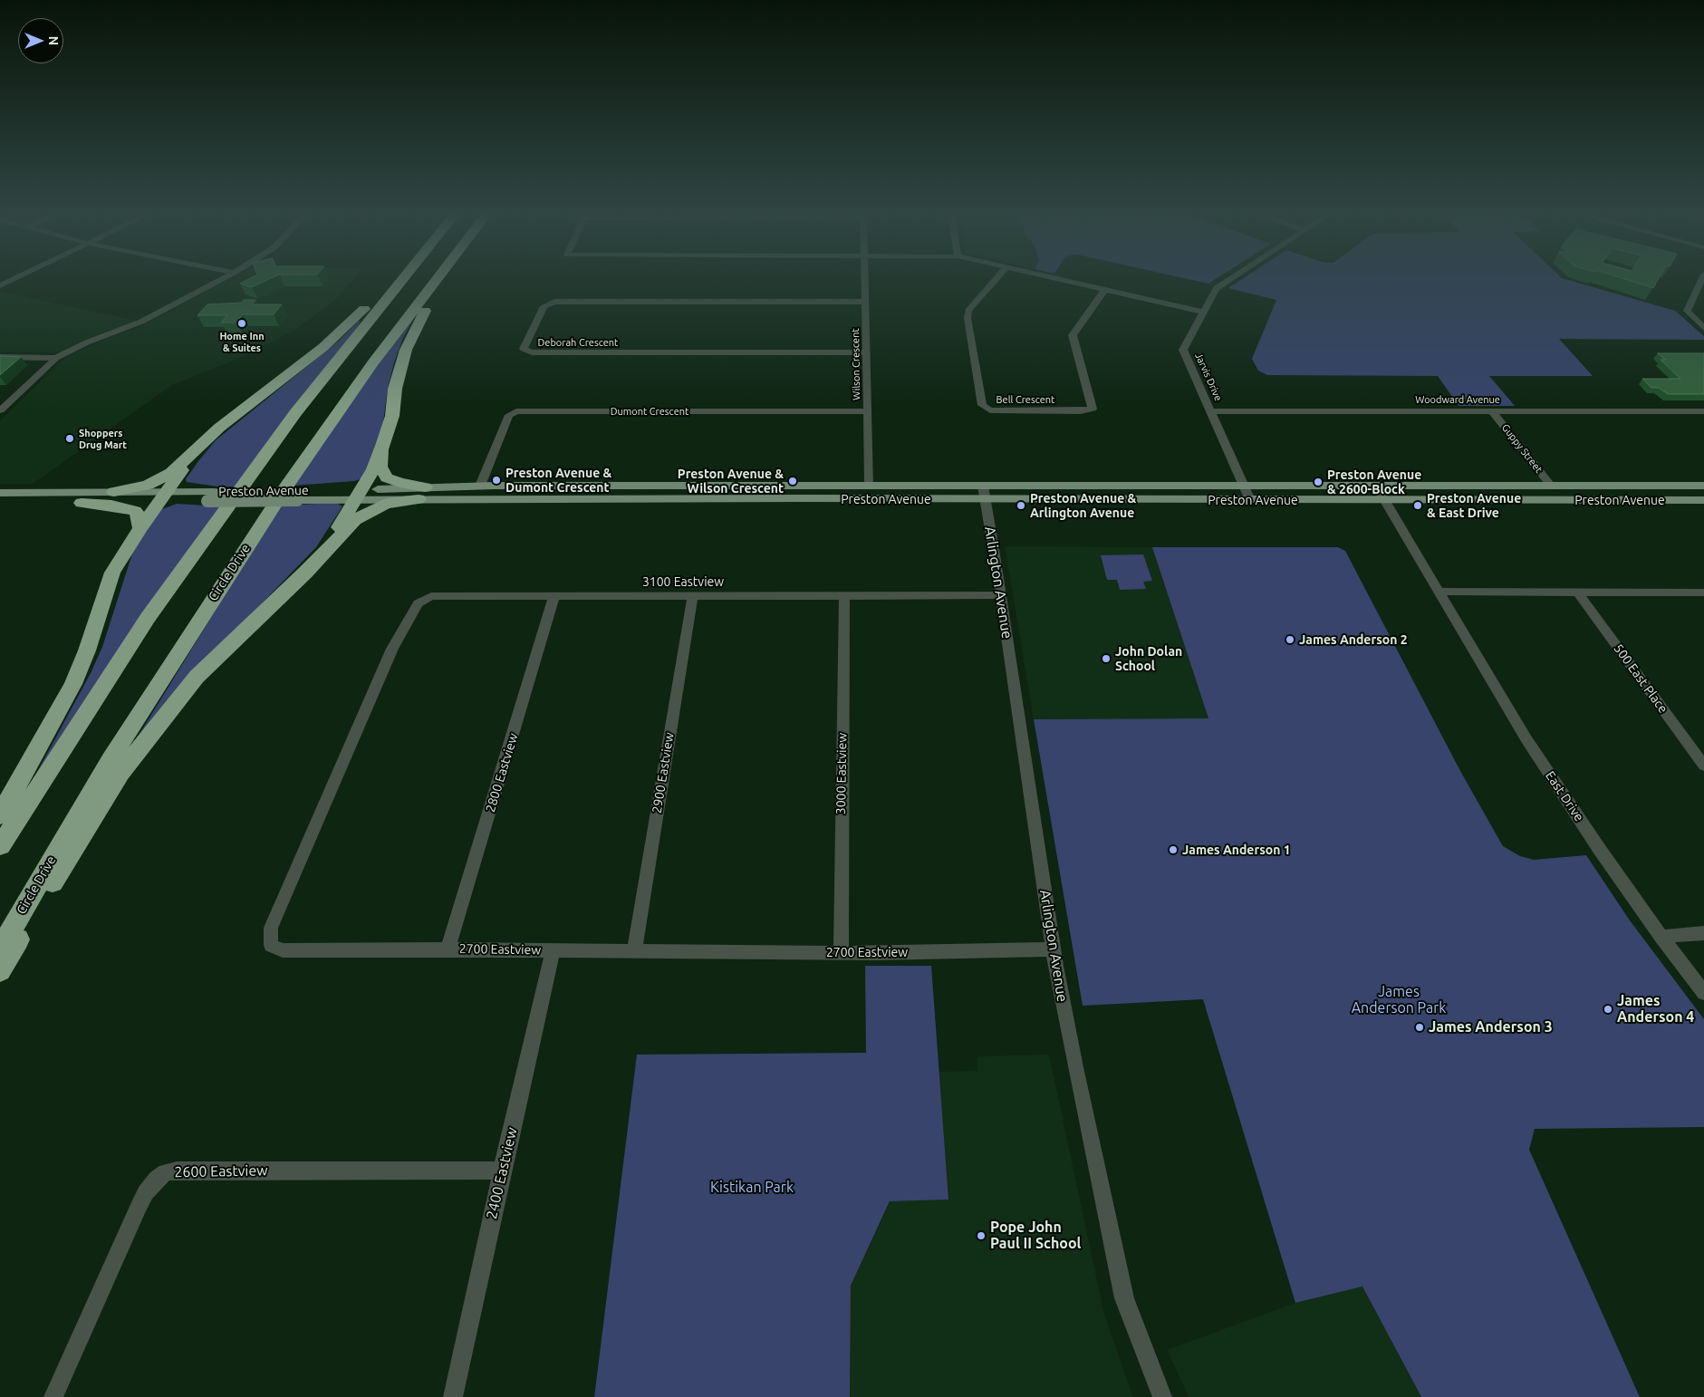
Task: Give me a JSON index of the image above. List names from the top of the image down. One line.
{"streets":{"highway":["Circle Drive"],"main road":["Preston Avenue"],"street":["Deborah Crescent","Wilson Crescent","Jarvis Drive","Bell Crescent","Woodward Avenue","Dumont Crescent","Guppy Street","3100 Eastview","Arlington Avenue","500 East Place","2800 Eastview","2900 Eastview","3000 Eastview","East Drive","2700 Eastview","2600 Eastview","2400 Eastview"]},"crossings":[["Deborah Crescent","Wilson Crescent"],["Wilson Crescent","Dumont Crescent"],["Wilson Crescent","Preston Avenue"],["Jarvis Drive","Woodward Avenue"],["Jarvis Drive","Preston Avenue"],["Woodward Avenue","Guppy Street"],["Dumont Crescent","Preston Avenue"],["Guppy Street","Preston Avenue"],["Preston Avenue","Arlington Avenue"],["Preston Avenue","East Drive"],["3100 Eastview","Arlington Avenue"],["3100 Eastview","2800 Eastview"],["3100 Eastview","2900 Eastview"],["3100 Eastview","3000 Eastview"],["3100 Eastview","2700 Eastview"],["Arlington Avenue","2700 Eastview"],["2800 Eastview","2700 Eastview"],["2900 Eastview","2700 Eastview"],["3000 Eastview","2700 Eastview"],["2700 Eastview","2400 Eastview"],["2600 Eastview","2400 Eastview"]],"parks":["James Anderson Park","Kistikan Park"],"places":["Home Inn & Suites","Shoppers Drug Mart","Preston Avenue & Dumont Crescent","Preston Avenue & Wilson Crescent","Preston Avenue & 2600-Block","Preston Avenue & Arlington Avenue","Preston Avenue & East Drive","James Anderson 2","John Dolan School","James Anderson 1","James Anderson 4","James Anderson 3","Pope John Paul II School"],"north":"right"}
